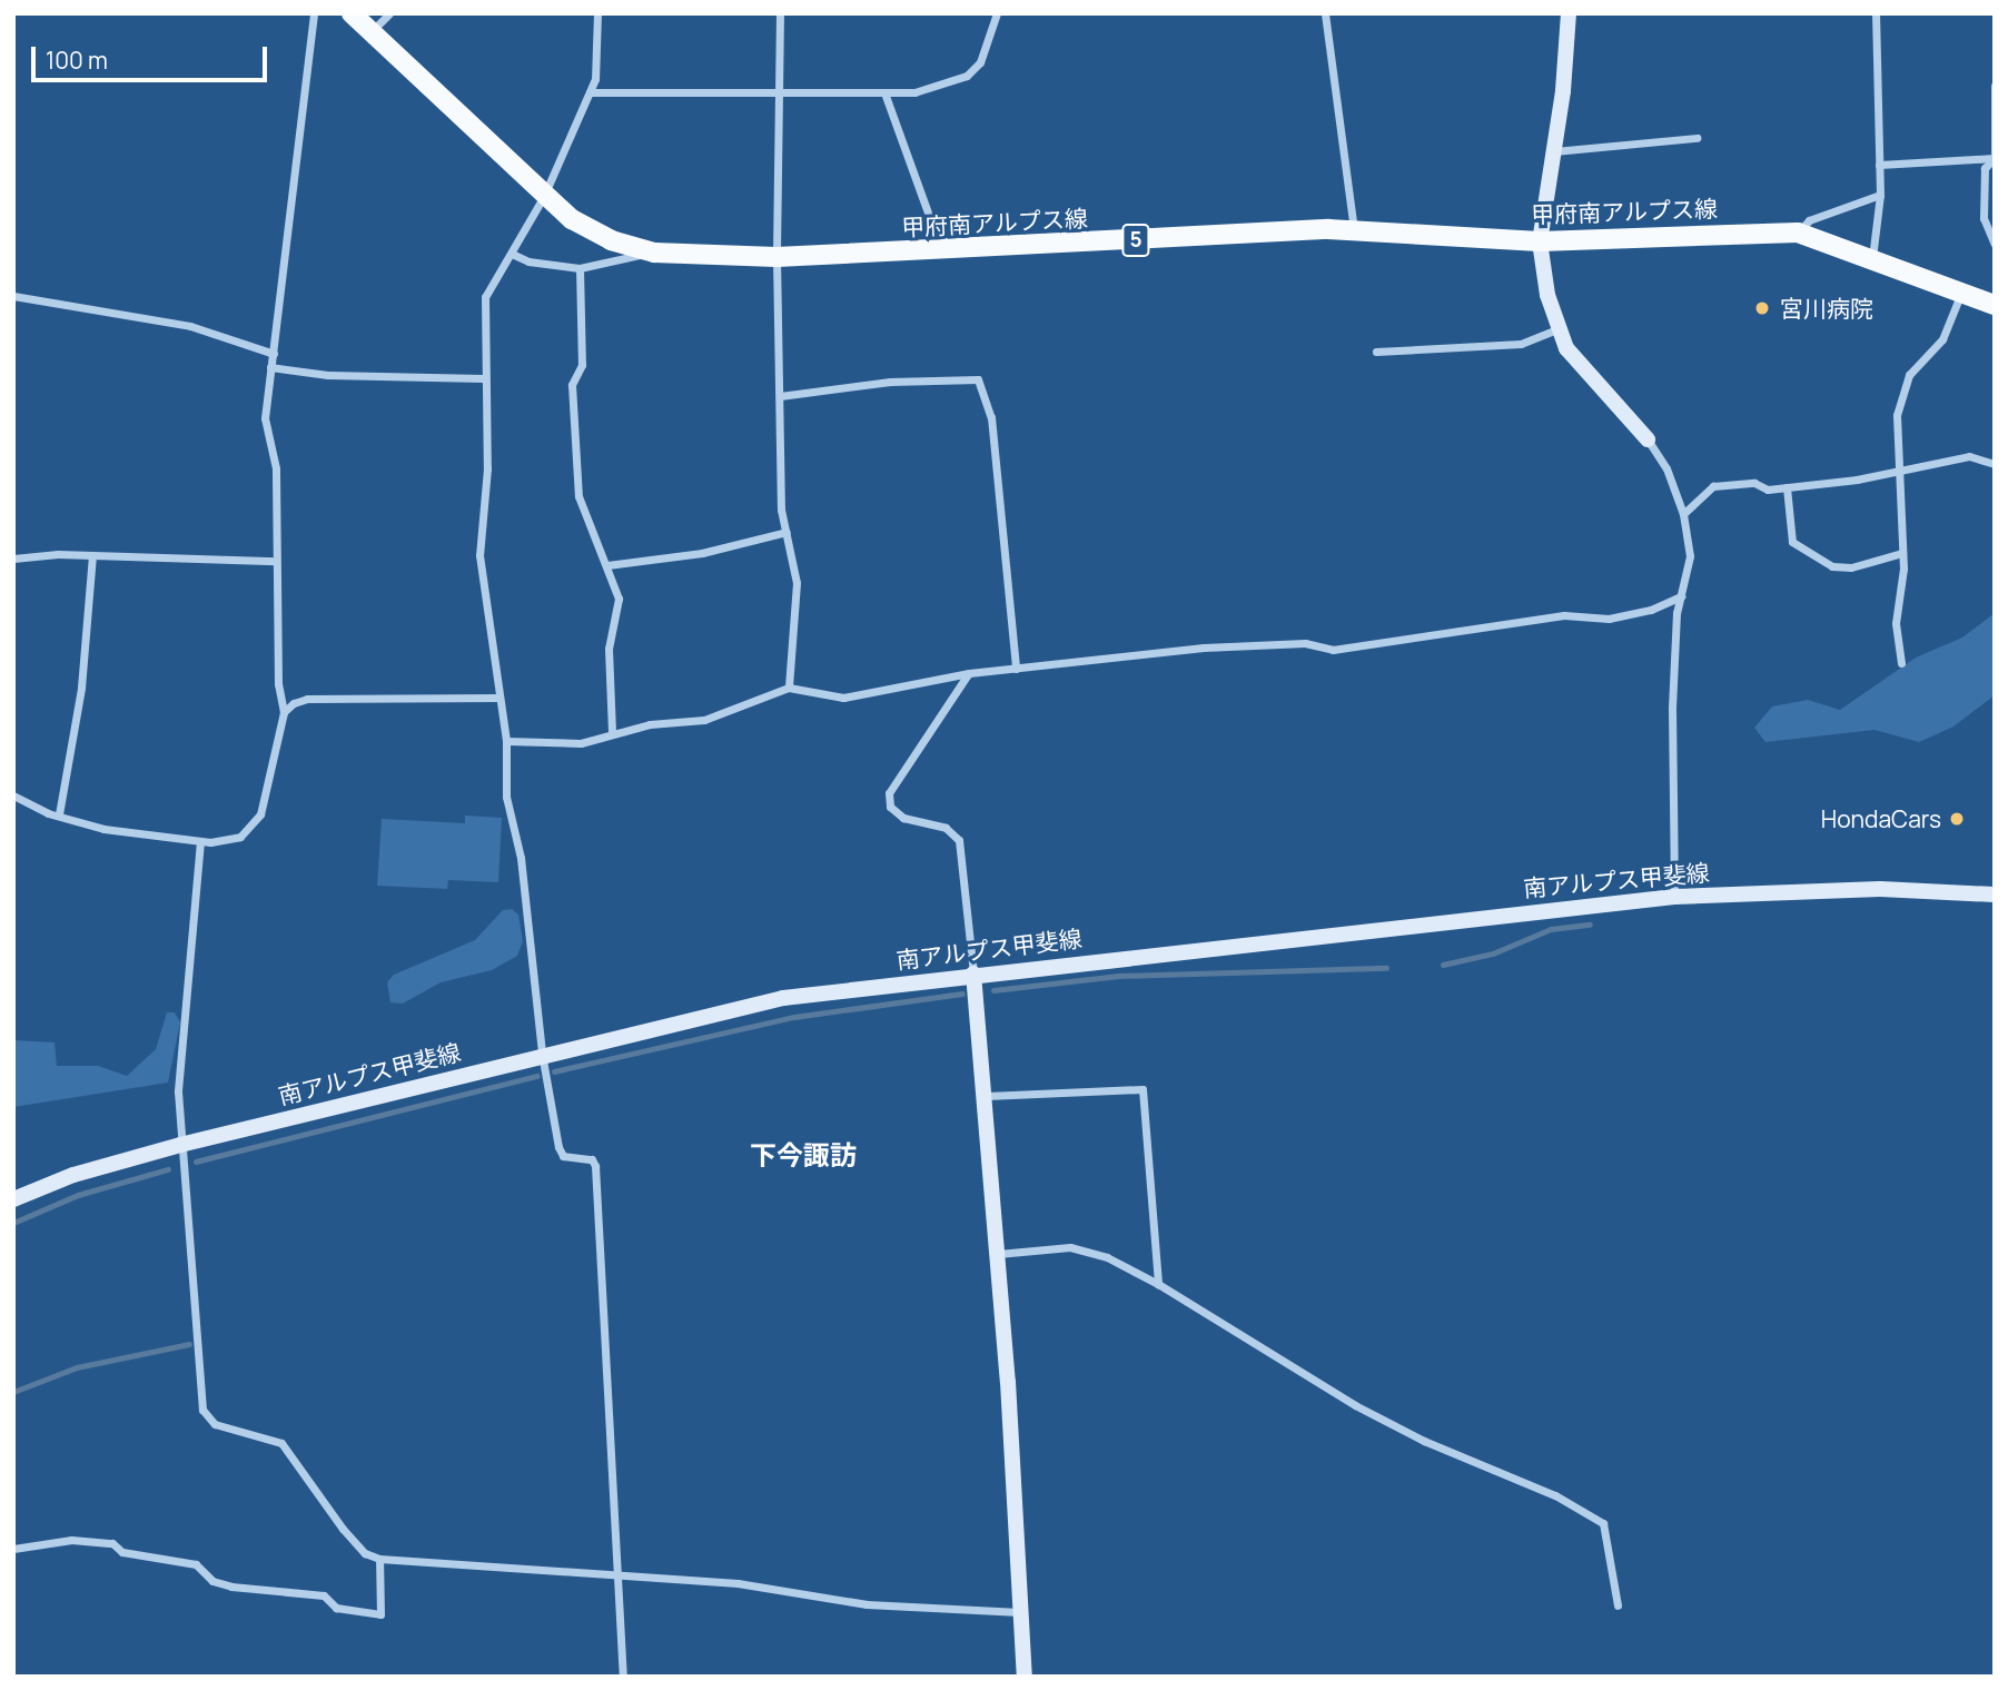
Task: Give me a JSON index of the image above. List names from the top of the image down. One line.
{"streets":{"main road":["甲府南アルプス線","5","南アルプス甲斐線"]},"districts":["下今諏訪"],"places":["宮川病院","HondaCars"],"scale_bar":"100 m"}
